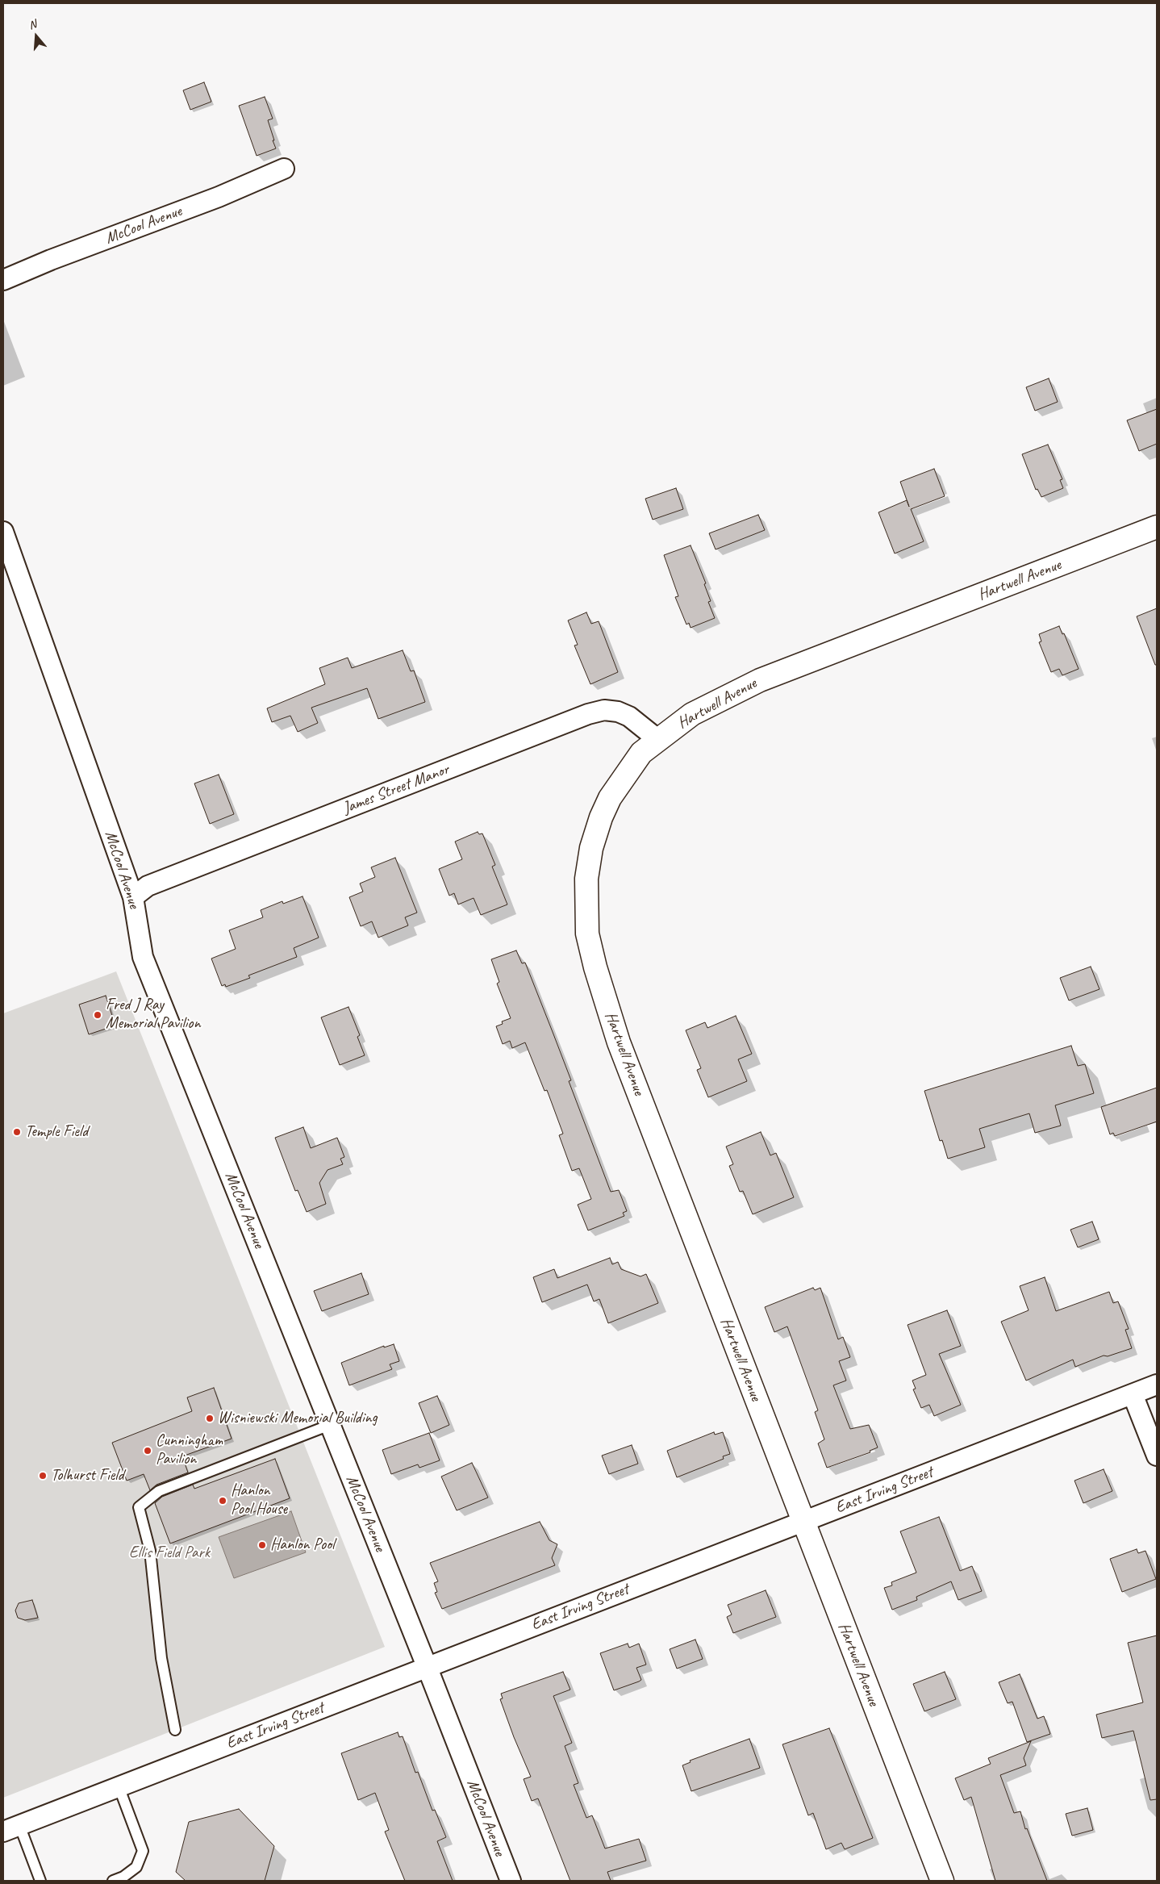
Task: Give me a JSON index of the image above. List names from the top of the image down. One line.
{"streets":{"street":["McCool Avenue","Hartwell Avenue","James Street Manor","East Irving Street"]},"crossings":[["McCool Avenue","James Street Manor"],["McCool Avenue","East Irving Street"],["Hartwell Avenue","James Street Manor"],["Hartwell Avenue","East Irving Street"]],"parks":["Ellis Field Park"],"places":["Fred J Ray Memorial Pavilion","Temple Field","Wisniewski Memorial Building","Cunningham Pavilion","Tolhurst Field","Hanlon Pool House","Hanlon Pool"],"north":"top"}
